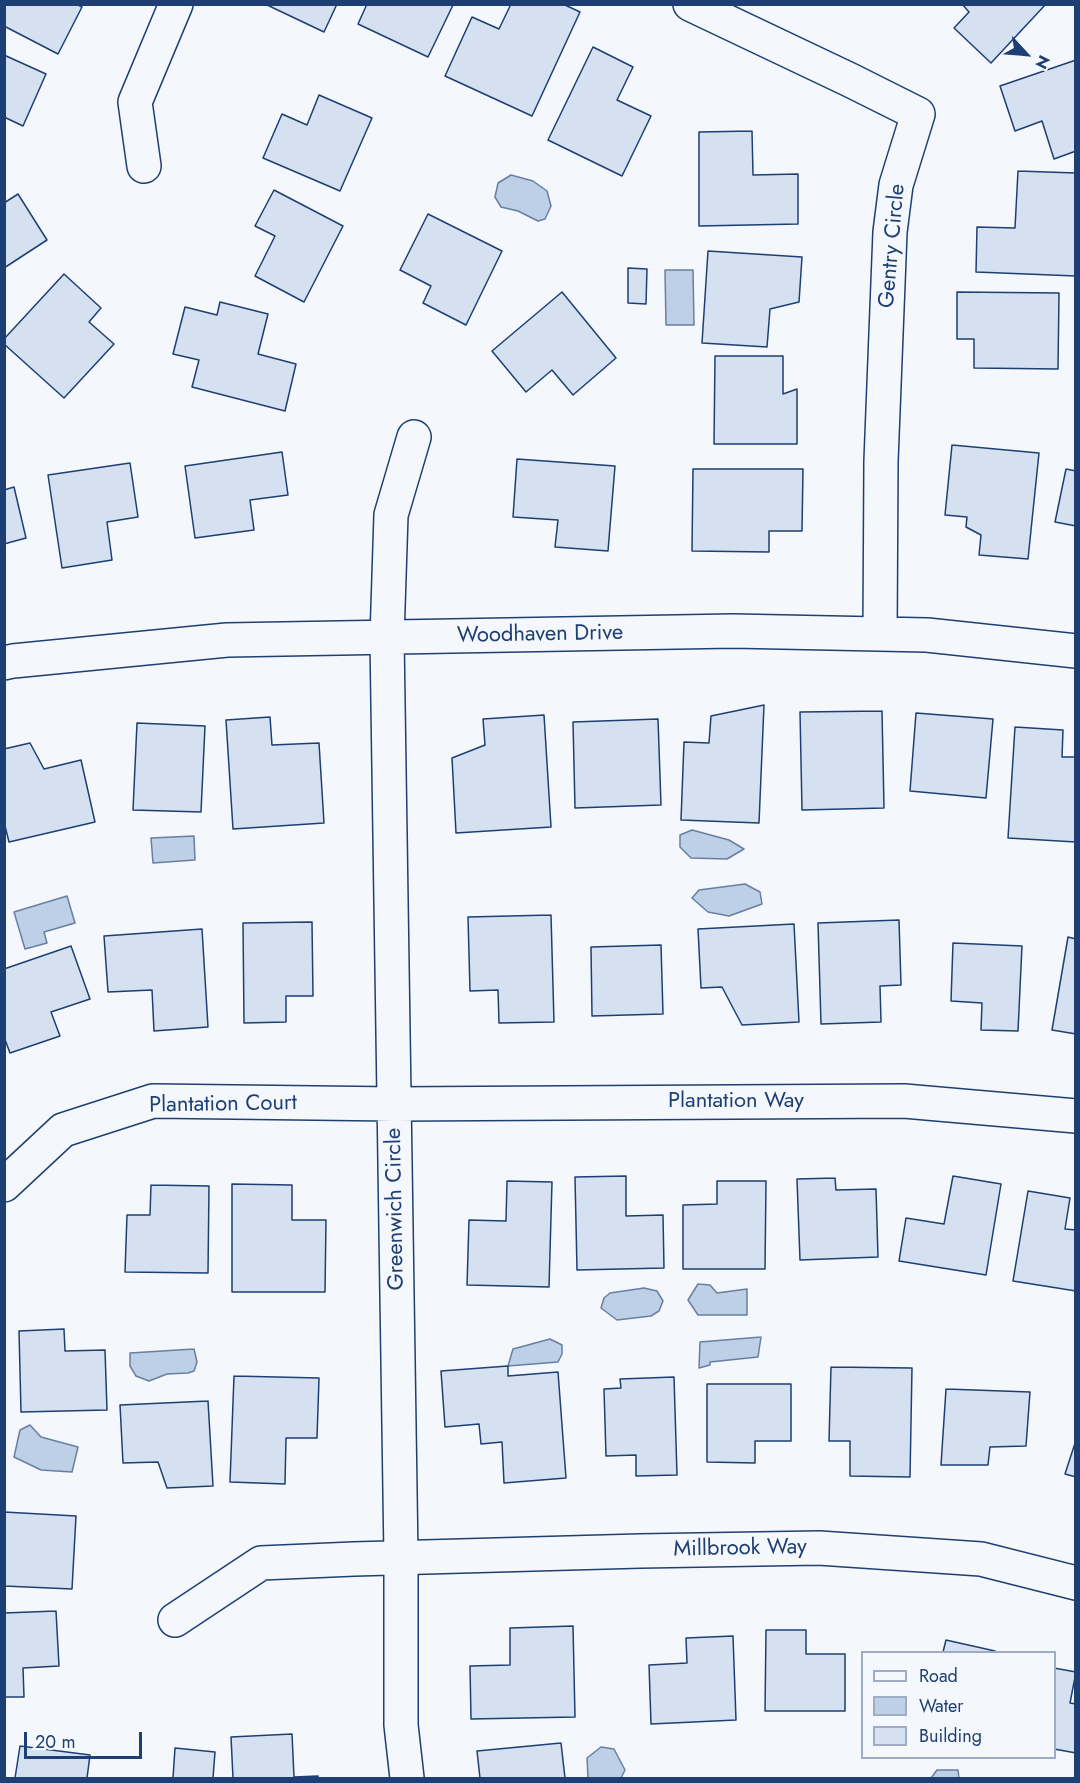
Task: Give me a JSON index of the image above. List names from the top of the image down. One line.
{"streets":{"street":["Gentry Circle","Woodhaven Drive","Plantation Way","Plantation Court","Greenwich Circle","Millbrook Way"]},"crossings":[["Gentry Circle","Woodhaven Drive"],["Woodhaven Drive","Greenwich Circle"],["Plantation Way","Plantation Court"],["Plantation Way","Greenwich Circle"],["Plantation Court","Greenwich Circle"],["Greenwich Circle","Millbrook Way"]],"legend":["Road","Water","Building"],"scale_bar":"20 m","north":"bottom right"}
